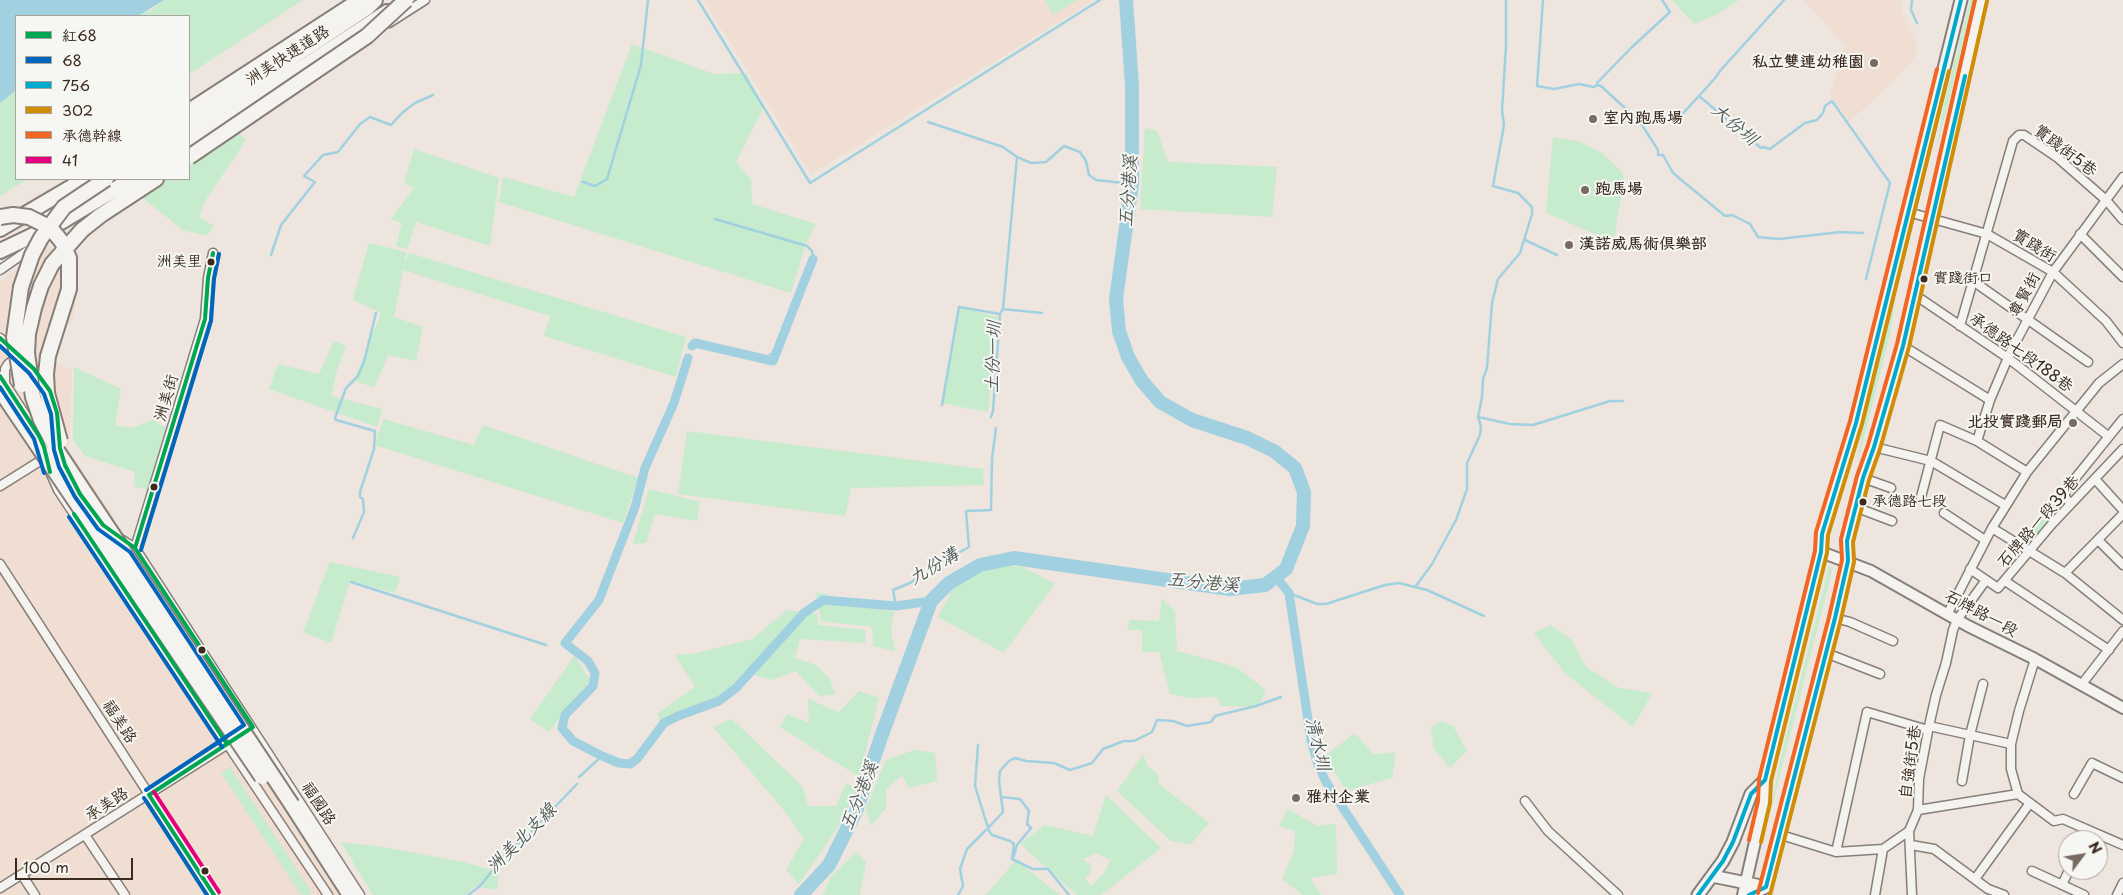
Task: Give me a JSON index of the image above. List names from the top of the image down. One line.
{"streets":{"highway":["洲美快速道路"],"street":["實踐街5巷","實踐街","尊賢街","承德路七段188巷","洲美街","石牌路一段39巷","石牌路一段","福美路","自強街5巷","福國路","承美路"]},"crossings":[["實踐街5巷","實踐街"],["實踐街5巷","尊賢街"],["實踐街","尊賢街"],["尊賢街","承德路七段188巷"],["石牌路一段39巷","石牌路一段"],["石牌路一段39巷","自強街5巷"],["石牌路一段","自強街5巷"],["福美路","承美路"],["福國路","承美路"]],"water":["大份圳","五分港溪","土份一圳","九份溝","清水圳","洲美北支線"],"places":["私立雙連幼稚園","室內跑馬場","跑馬場","漢諾威馬術俱樂部","洲美里","實踐街口","北投實踐郵局","承德路七段","雅村企業"],"lines":["transit line 756","transit line 承德幹線","transit line 302","transit line 紅68","transit line 68","transit line 41"],"legend":["紅68","68","756","302","承德幹線","41"],"scale_bar":"100 m","north":"top right"}
